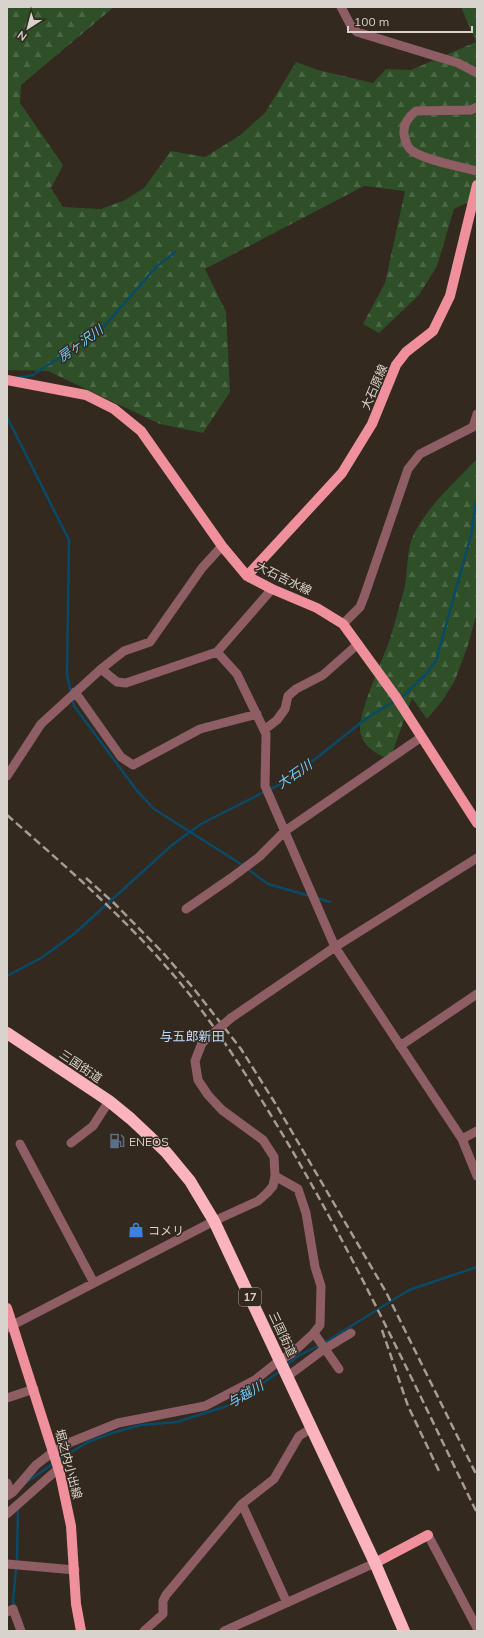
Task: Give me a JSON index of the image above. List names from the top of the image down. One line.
{"streets":{"highway":["三国街道","17"],"main road":["大石原線","大石吉水線","堀之内小出線"]},"crossings":[["大石原線","大石吉水線"]],"districts":["与五郎新田"],"water":["房ヶ沢川","大石川","与越川"],"places":{"fuel station":["ENEOS"],"shop":["コメリ"]},"scale_bar":"100 m","north":"bottom left"}
